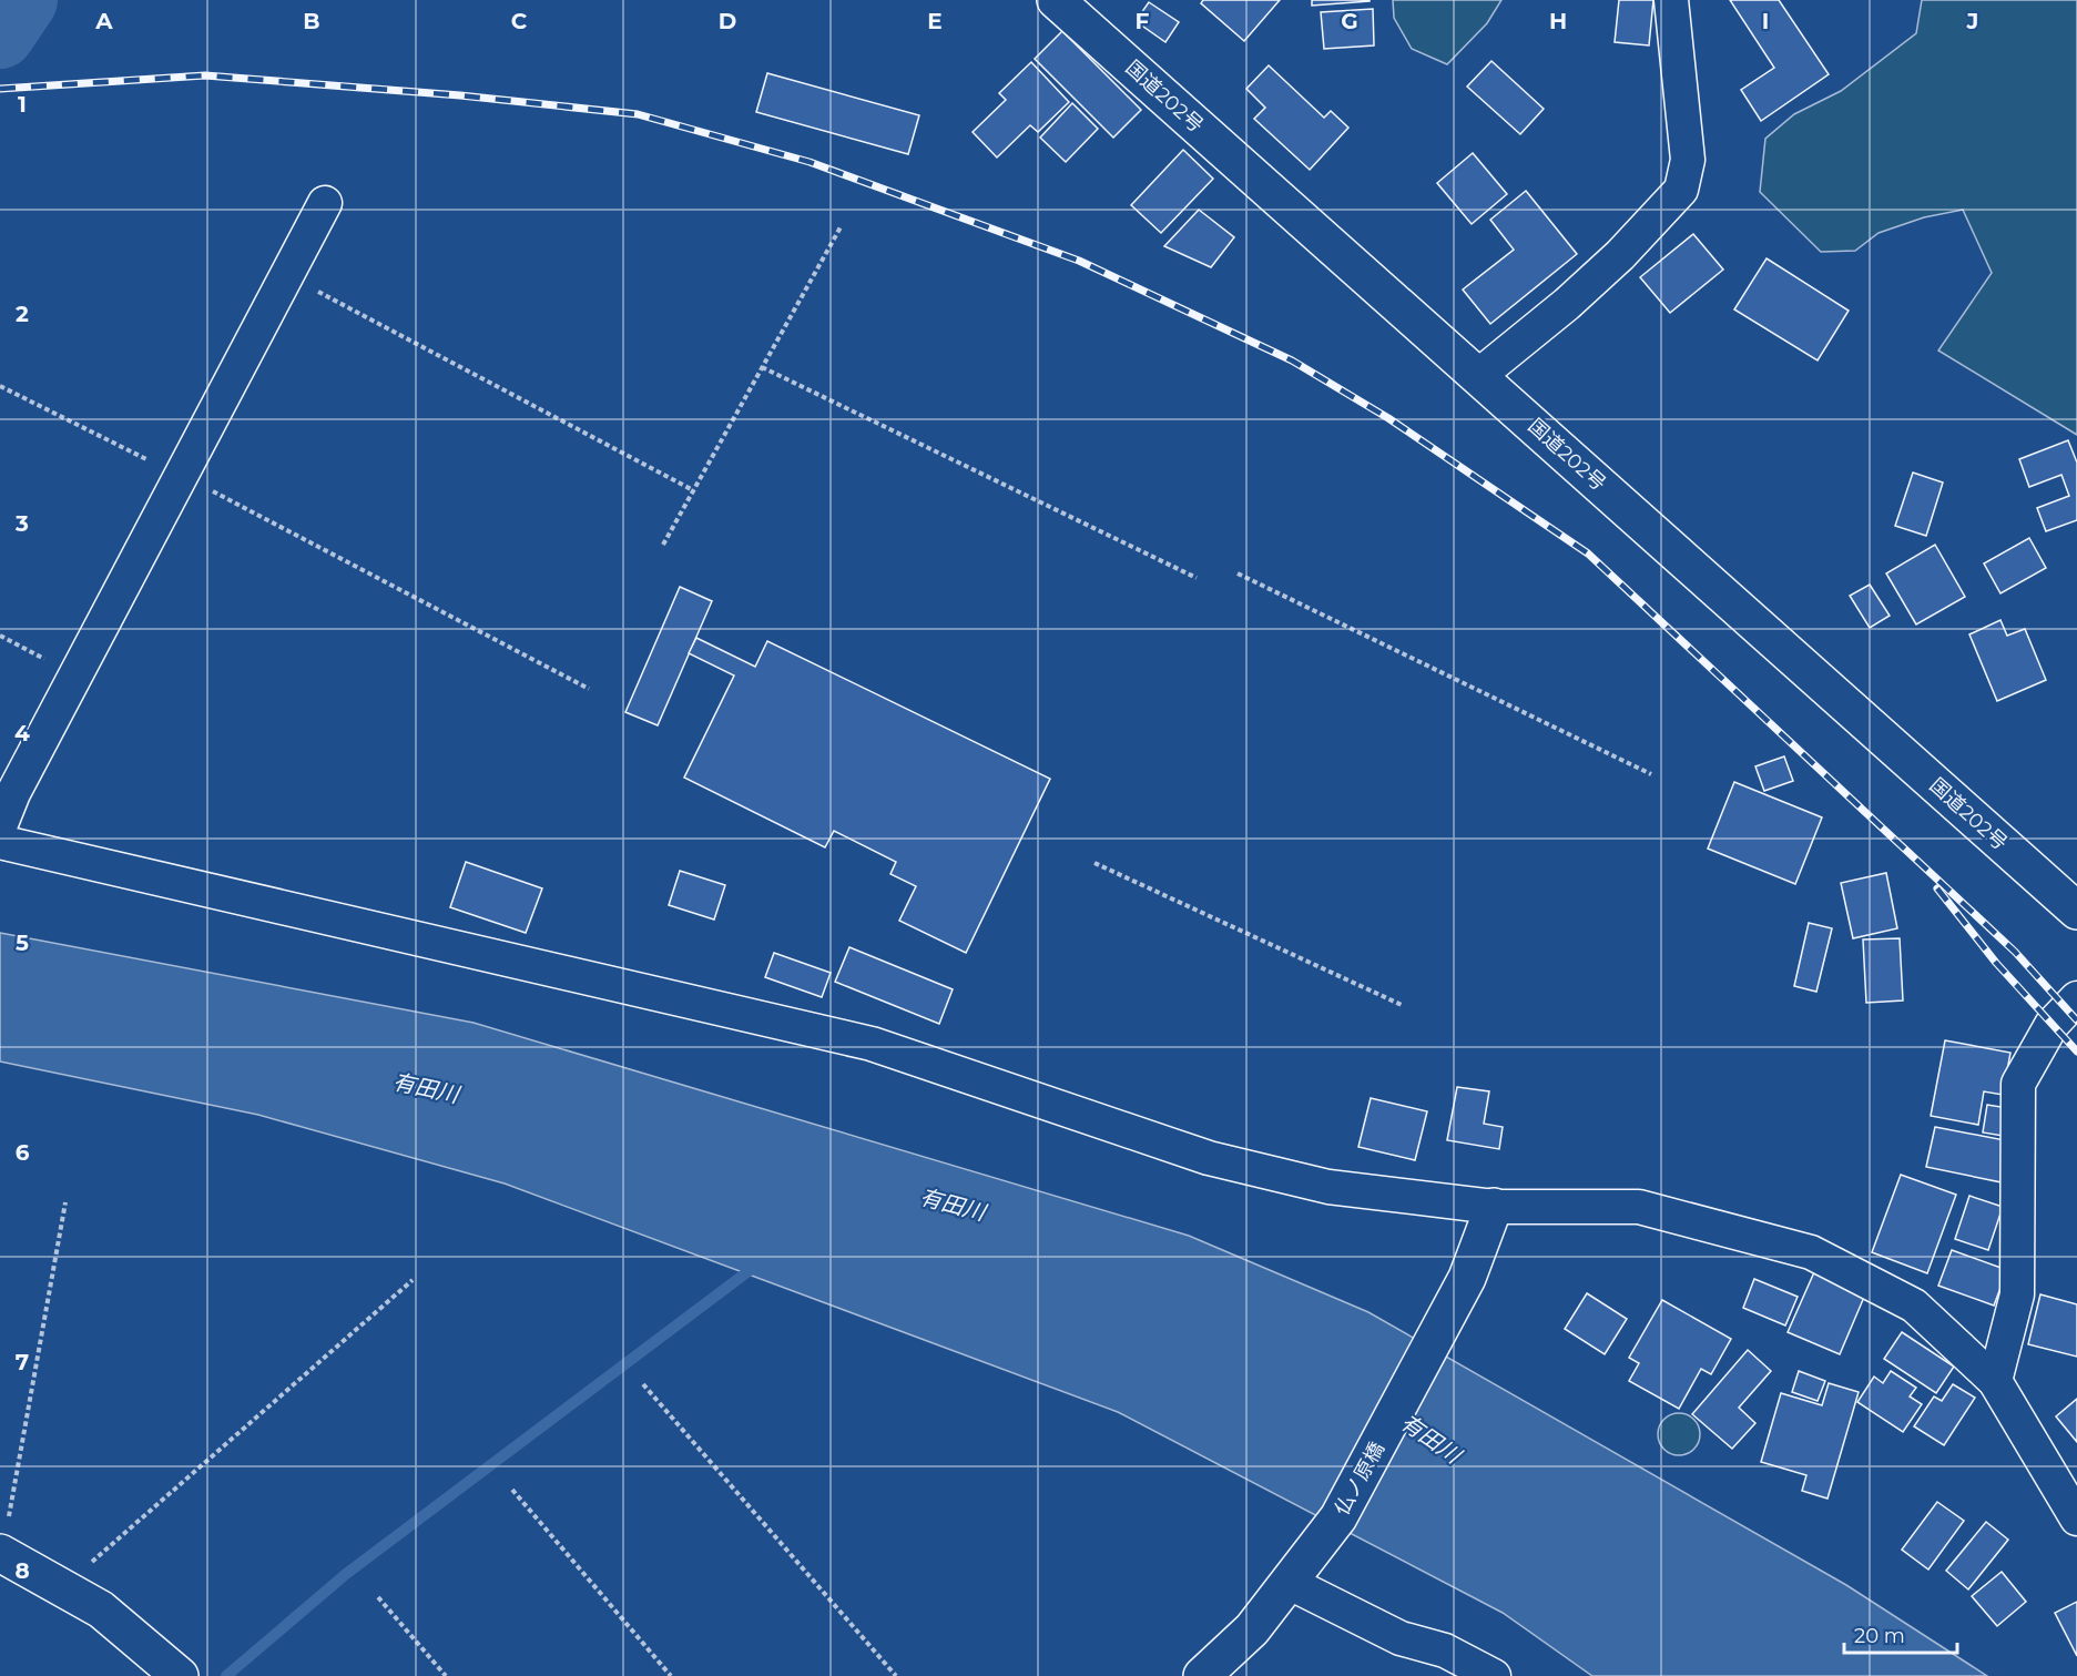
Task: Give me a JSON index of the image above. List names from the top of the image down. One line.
{"streets":{"main road":["国道202号","仏ノ原橋"]},"water":["有田川"],"scale_bar":"20 m","grid":{"columns":["A","B","C","D","E","F","G","H","I","J"],"rows":["1","2","3","4","5","6","7","8"]}}
